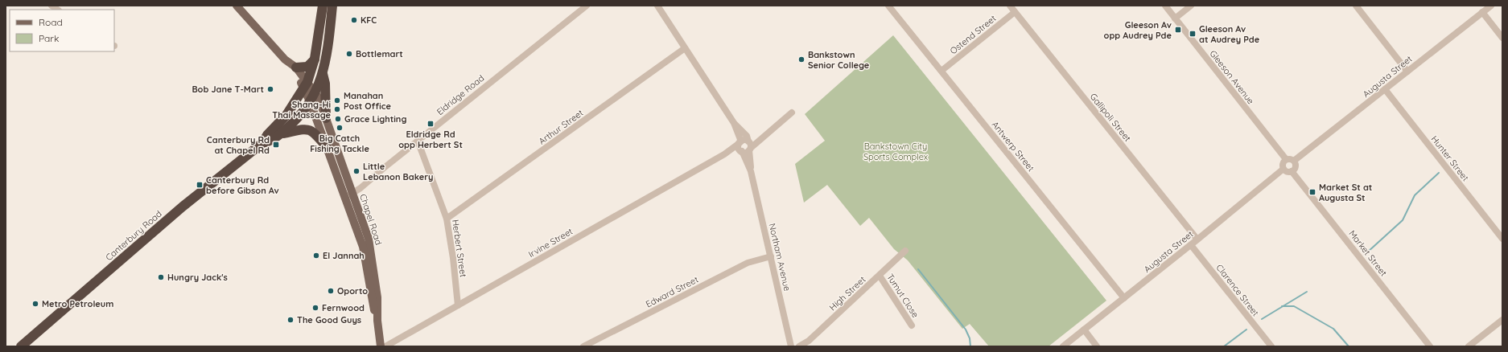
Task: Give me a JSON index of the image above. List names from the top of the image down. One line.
{"streets":{"highway":["Canterbury Road"],"main road":["Chapel Road"],"street":["Ostend Street","Augusta Street","Gleeson Avenue","Eldridge Road","Gallipoli Street","Arthur Street","Antwerp Street","Hunter Street","Irvine Street","Herbert Street","Market Street","Northam Avenue","Clarence Street","Edward Street","High Street","Tumut Close"]},"crossings":[["Ostend Street","Gallipoli Street"],["Ostend Street","Antwerp Street"],["Augusta Street","Gleeson Avenue"],["Augusta Street","Gallipoli Street"],["Augusta Street","Antwerp Street"],["Augusta Street","Hunter Street"],["Augusta Street","Market Street"],["Augusta Street","Clarence Street"],["Gleeson Avenue","Market Street"],["Eldridge Road","Chapel Road"],["Eldridge Road","Herbert Street"],["Arthur Street","Herbert Street"],["Chapel Road","Canterbury Road"],["Irvine Street","Herbert Street"],["Irvine Street","Northam Avenue"],["Northam Avenue","Edward Street"],["High Street","Tumut Close"]],"parks":["Bankstown City Sports Complex"],"places":{"other":["KFC","Bottlemart","Bankstown Senior College","Bob Jane T-Mart","Manahan Post Office","Shang-Hi Thai Massage","Grace Lighting","Big Catch Fishing Tackle","Little Lebanon Bakery","El Jannah","Hungry Jack's","Oporto","Metro Petroleum","Fernwood","The Good Guys"],"transit":["Gleeson Av opp Audrey Pde","Gleeson Av at Audrey Pde","Eldridge Rd opp Herbert St","Canterbury Rd at Chapel Rd","Canterbury Rd before Gibson Av","Market St at Augusta St"]},"legend":["Road","Park"]}
